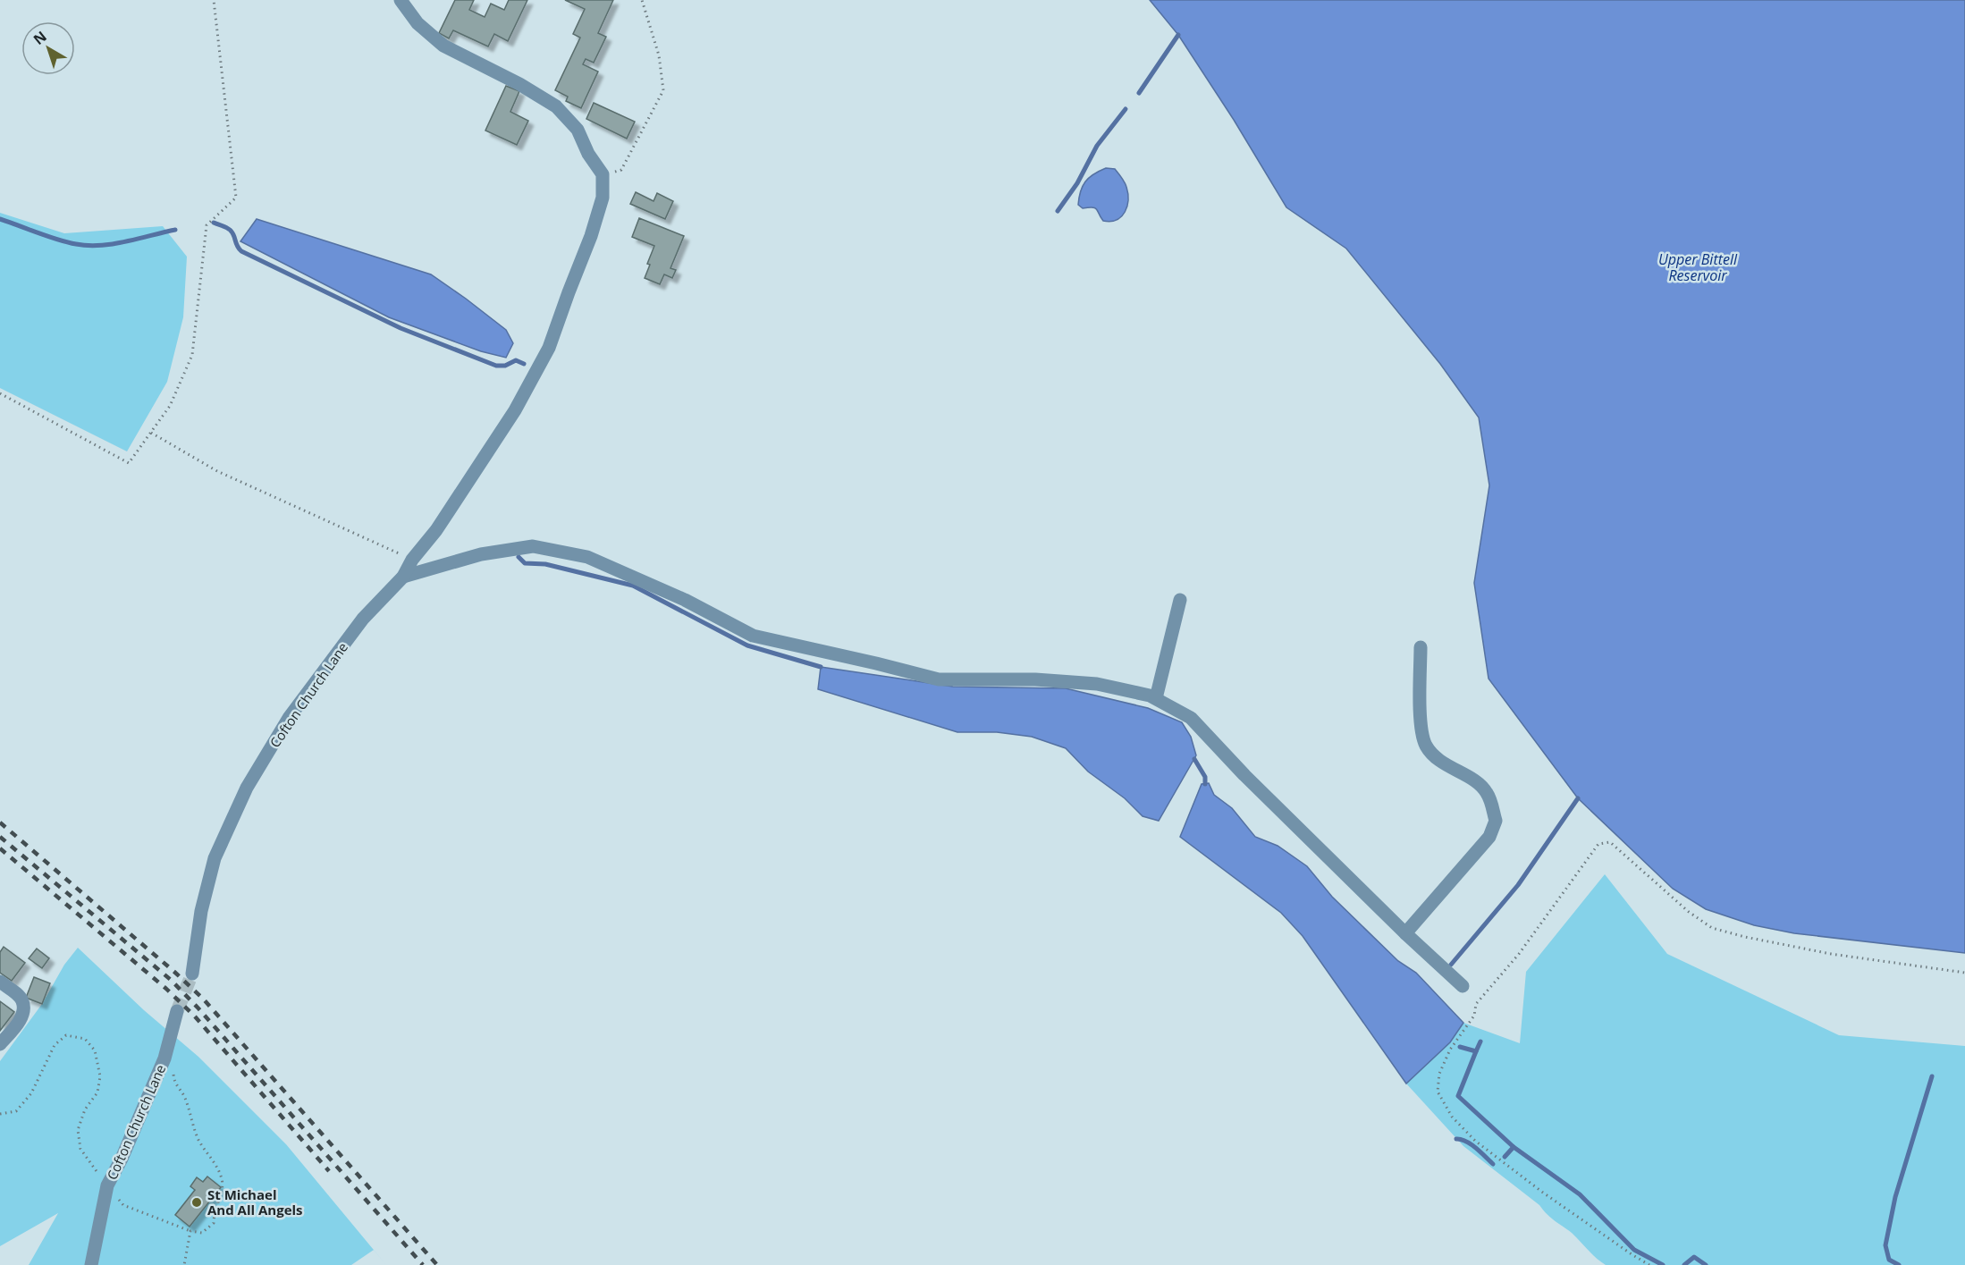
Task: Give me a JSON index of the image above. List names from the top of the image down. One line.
{"streets":{"street":["Cofton Church Lane"]},"water":["Upper Bittell Reservoir"],"places":["St Michael And All Angels"],"north":"top left"}
